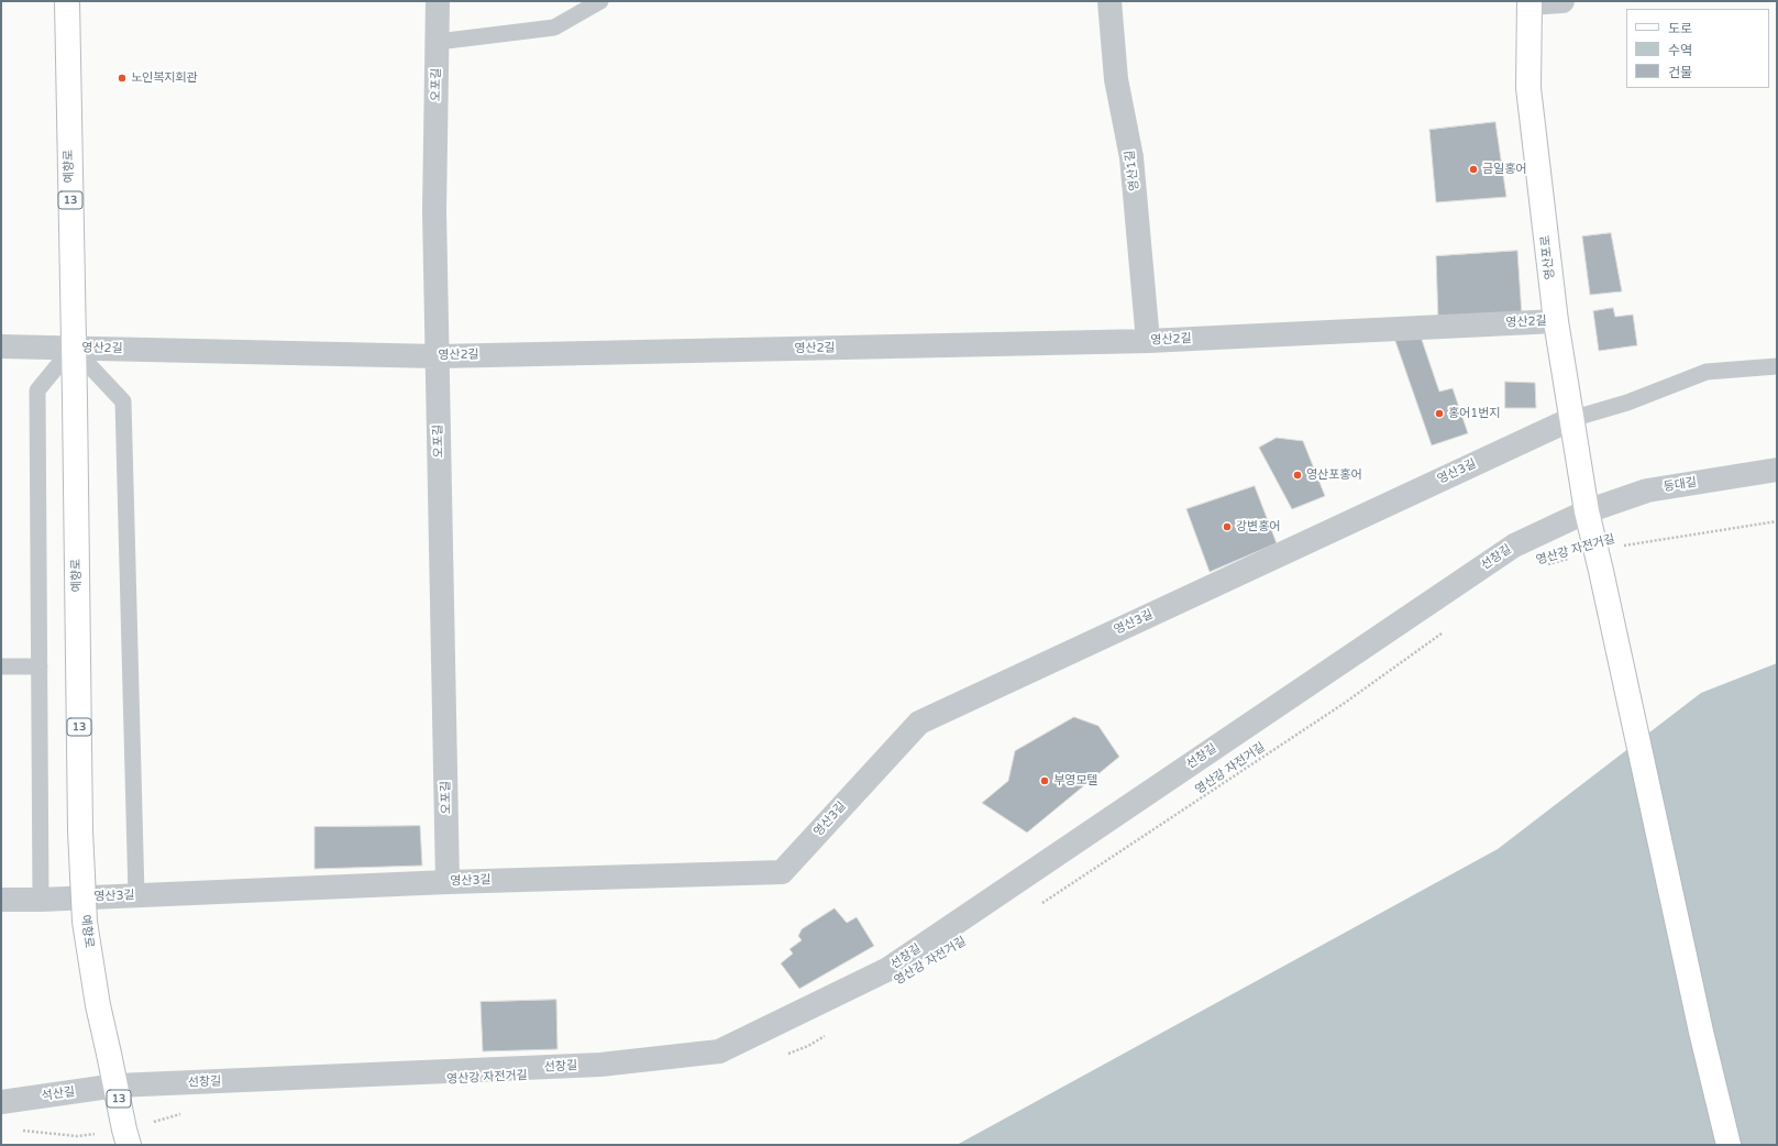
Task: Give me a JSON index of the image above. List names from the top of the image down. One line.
{"streets":{"street":["오포길","예향로","영산1길","13","영산포로","영산2길","영산3길","등대길","선창길","석산길"],"path":["영산강 자전거길"]},"crossings":[["오포길","영산2길"],["오포길","영산3길"],["예향로","영산2길"],["예향로","선창길"],["예향로","석산길"],["영산1길","영산2길"],["영산포로","영산2길"],["영산포로","영산3길"],["영산포로","등대길"],["영산포로","영산강 자전거길"],["영산포로","선창길"],["등대길","선창길"],["선창길","석산길"]],"places":["노인복지회관","금일홍어","홍어1번지","영산포홍어","강변홍어","부영모텔"],"legend":["도로","수역","건물"]}
